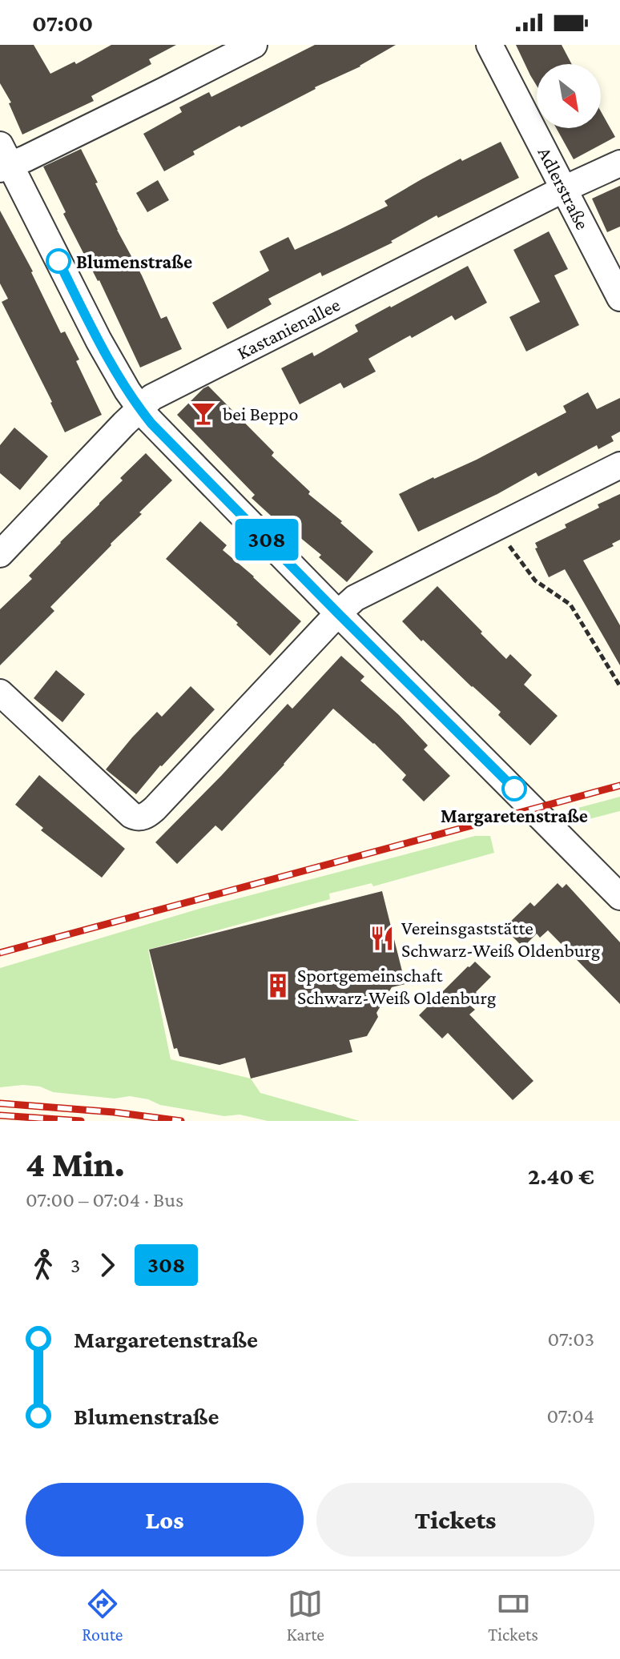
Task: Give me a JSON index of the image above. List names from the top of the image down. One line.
{"streets":{"street":["Adlerstraße","Kastanienallee"]},"crossings":[["Adlerstraße","Kastanienallee"]],"places":{"other":["Blumenstraße","Margaretenstraße"],"bar":["bei Beppo"],"restaurant":["Vereinsgaststätte Schwarz-Weiß Oldenburg"],"building":["Sportgemeinschaft Schwarz-Weiß Oldenburg"]},"lines":["bus line 308"],"north":"bottom right","page":{"status":"07:00","on_map":"308","heading":["4 Min.","07:00 – 07:04 · Bus","2.40 €"],"legs":["3","308"],"list":[{"name":"Margaretenstraße","value":"07:03"},{"name":"Blumenstraße","value":"07:04"}],"buttons":["Los","Tickets"],"tabs":["Route","Karte","Tickets"]}}
